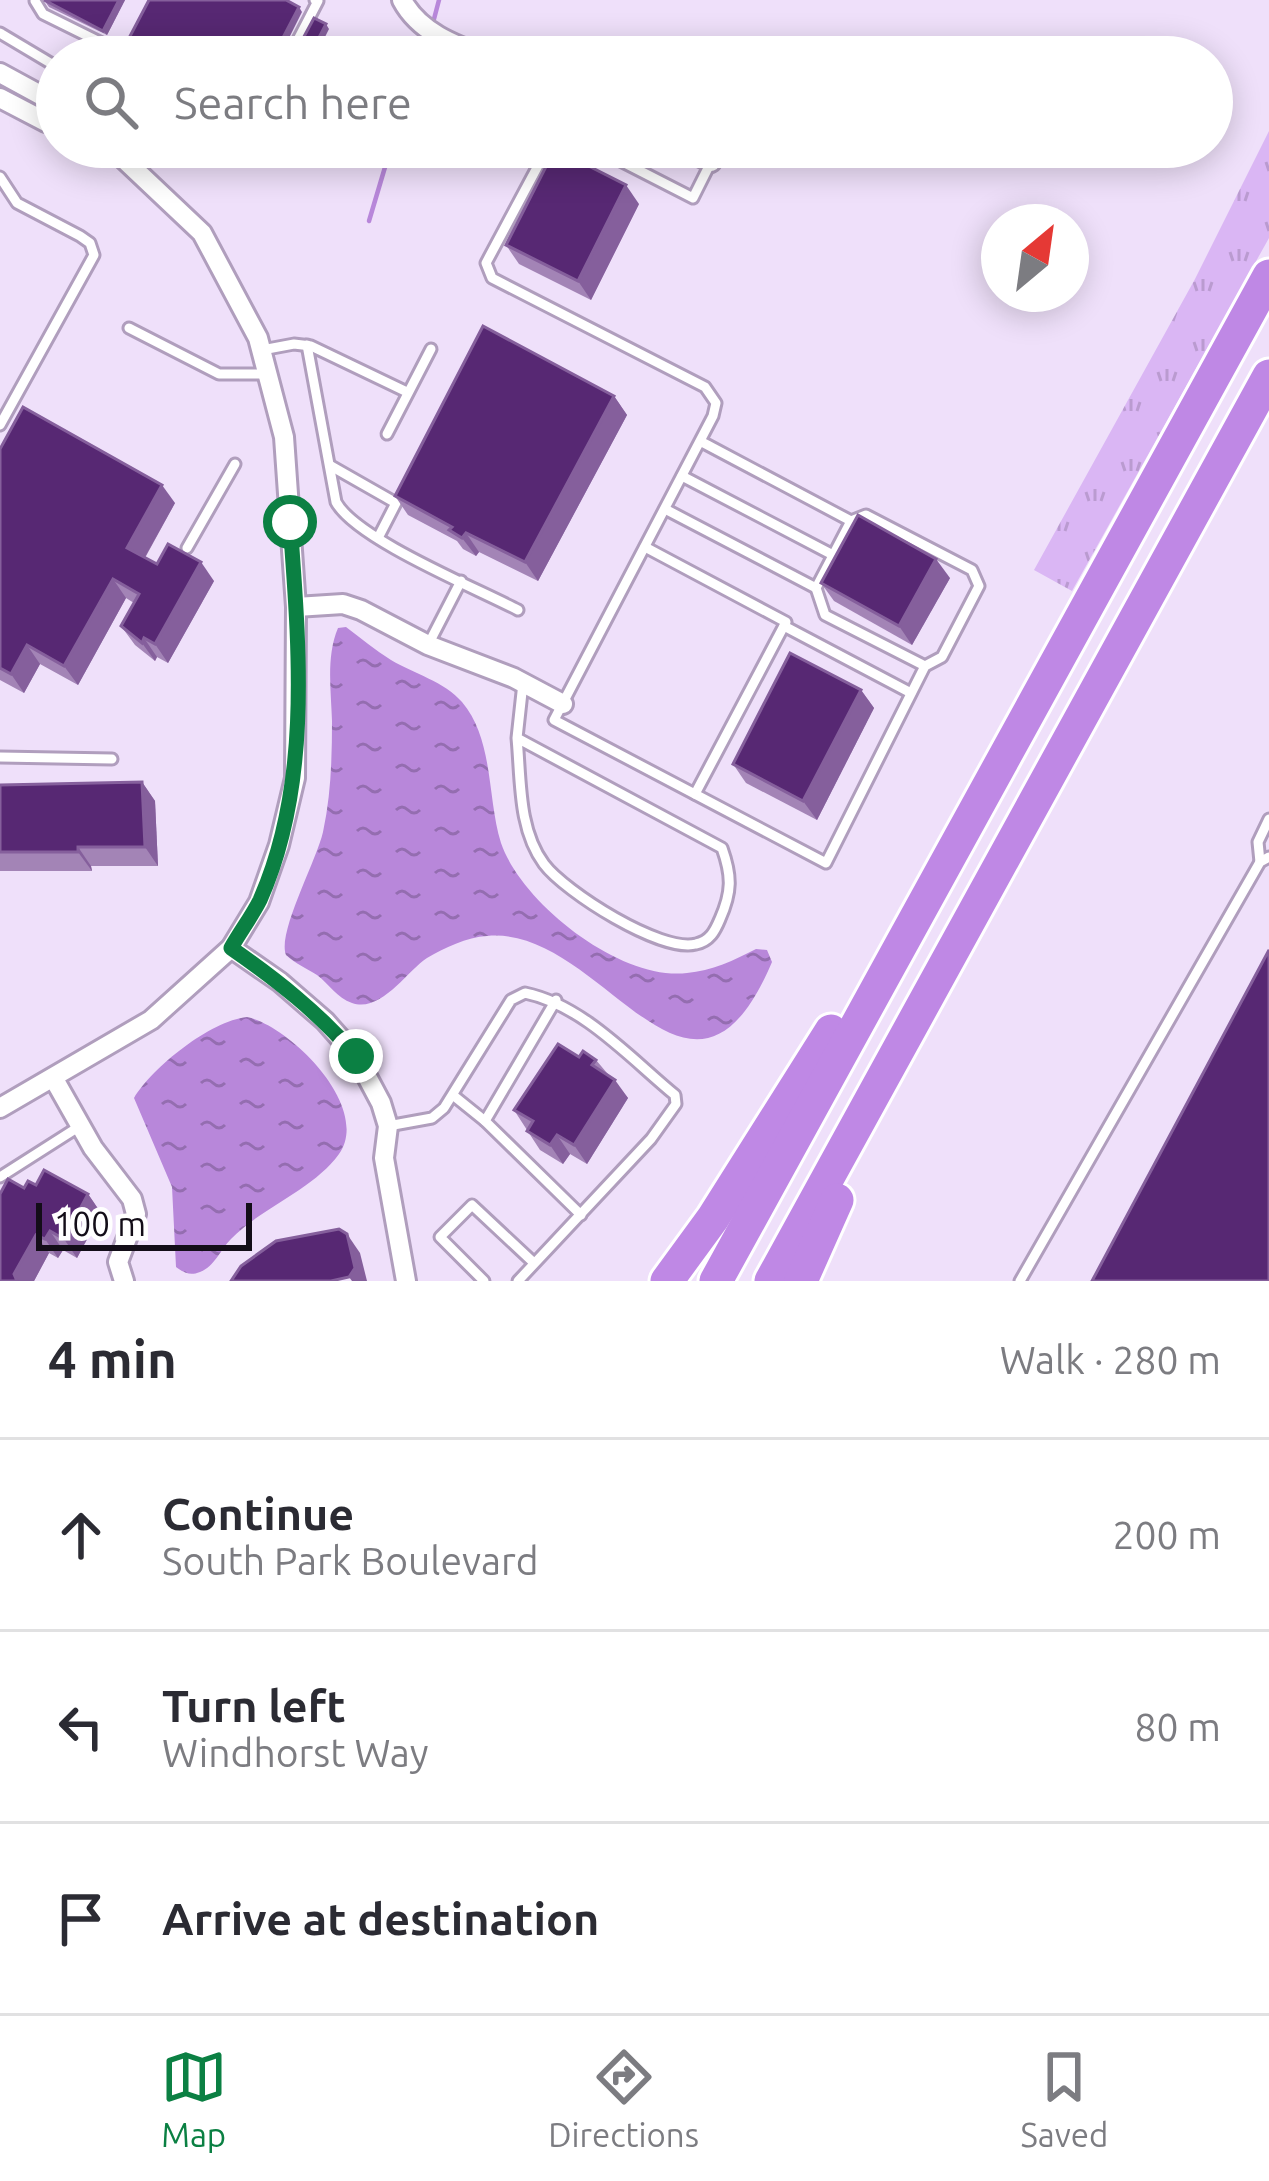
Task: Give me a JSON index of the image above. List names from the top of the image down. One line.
{"scale_bar":"100 m","north":"top right","page":{"search":"Search here","scale":"100 m","heading":["4 min","Walk · 280 m"],"list":[["Continue","South Park Boulevard","200 m"],["Turn left","Windhorst Way","80 m"],"Arrive at destination"],"nav":["Map","Directions","Saved"]}}
